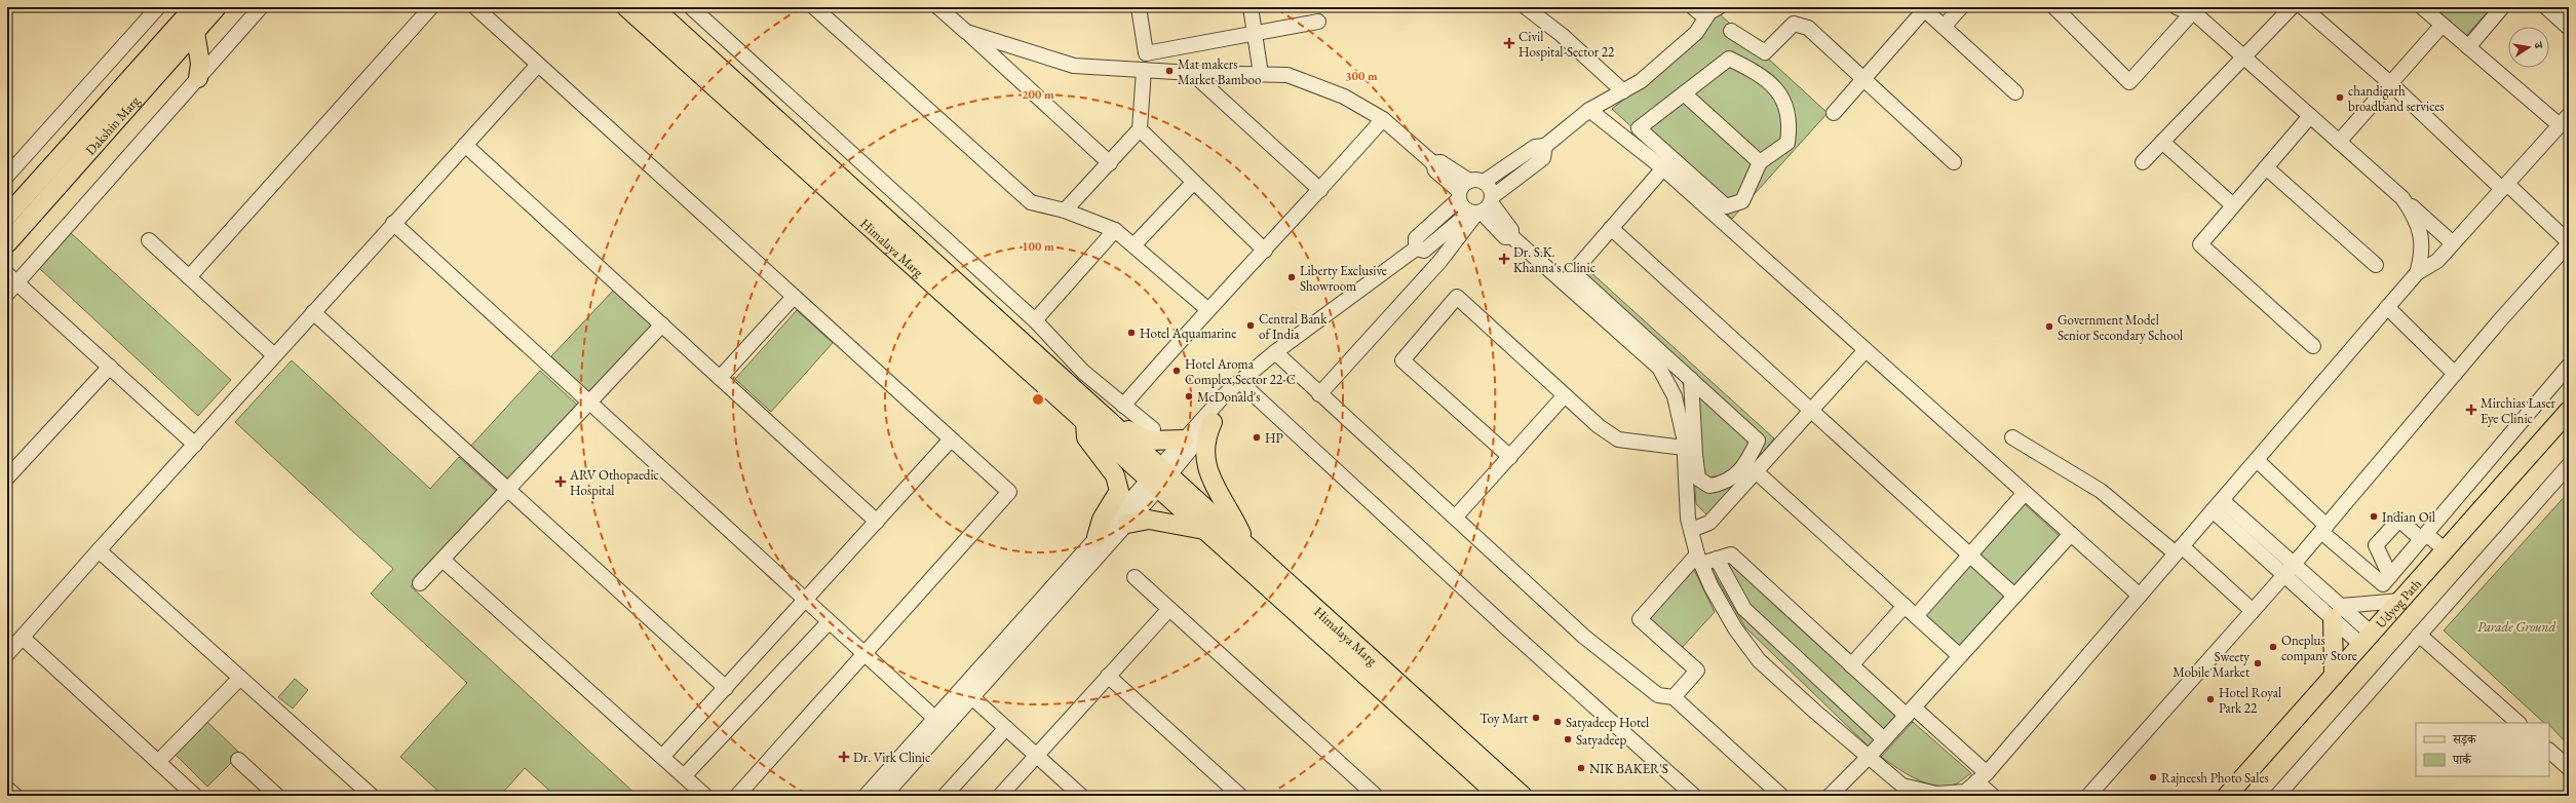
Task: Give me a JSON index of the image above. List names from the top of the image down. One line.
{"streets":{"main road":["Dakshin Marg","Himalaya Marg","Udyog Path"]},"parks":["Parade Ground"],"places":{"health":["Civil Hospital-Sector 22","Dr. S.K. Khanna's Clinic","Mirchias Laser Eye Clinic","ARV Othopaedic Hospital","Dr. Virk Clinic"],"other":["Mat makers Market Bamboo","chandigarh broadband services","Liberty Exclusive Showroom","Central Bank of India","Government Model Senior Secondary School","Hotel Aquamarine","Hotel Aroma Complex,Sector 22-C","McDonald's","HP","Indian Oil","Oneplus company Store","Sweety Mobile Market","Hotel Royal Park 22","Toy Mart","Satyadeep Hotel","Satyadeep","NIK BAKER'S","Rajneesh Photo Sales"]},"legend":["सड़क","पार्क"],"north":"right","rings":["300 m","200 m","100 m"]}
